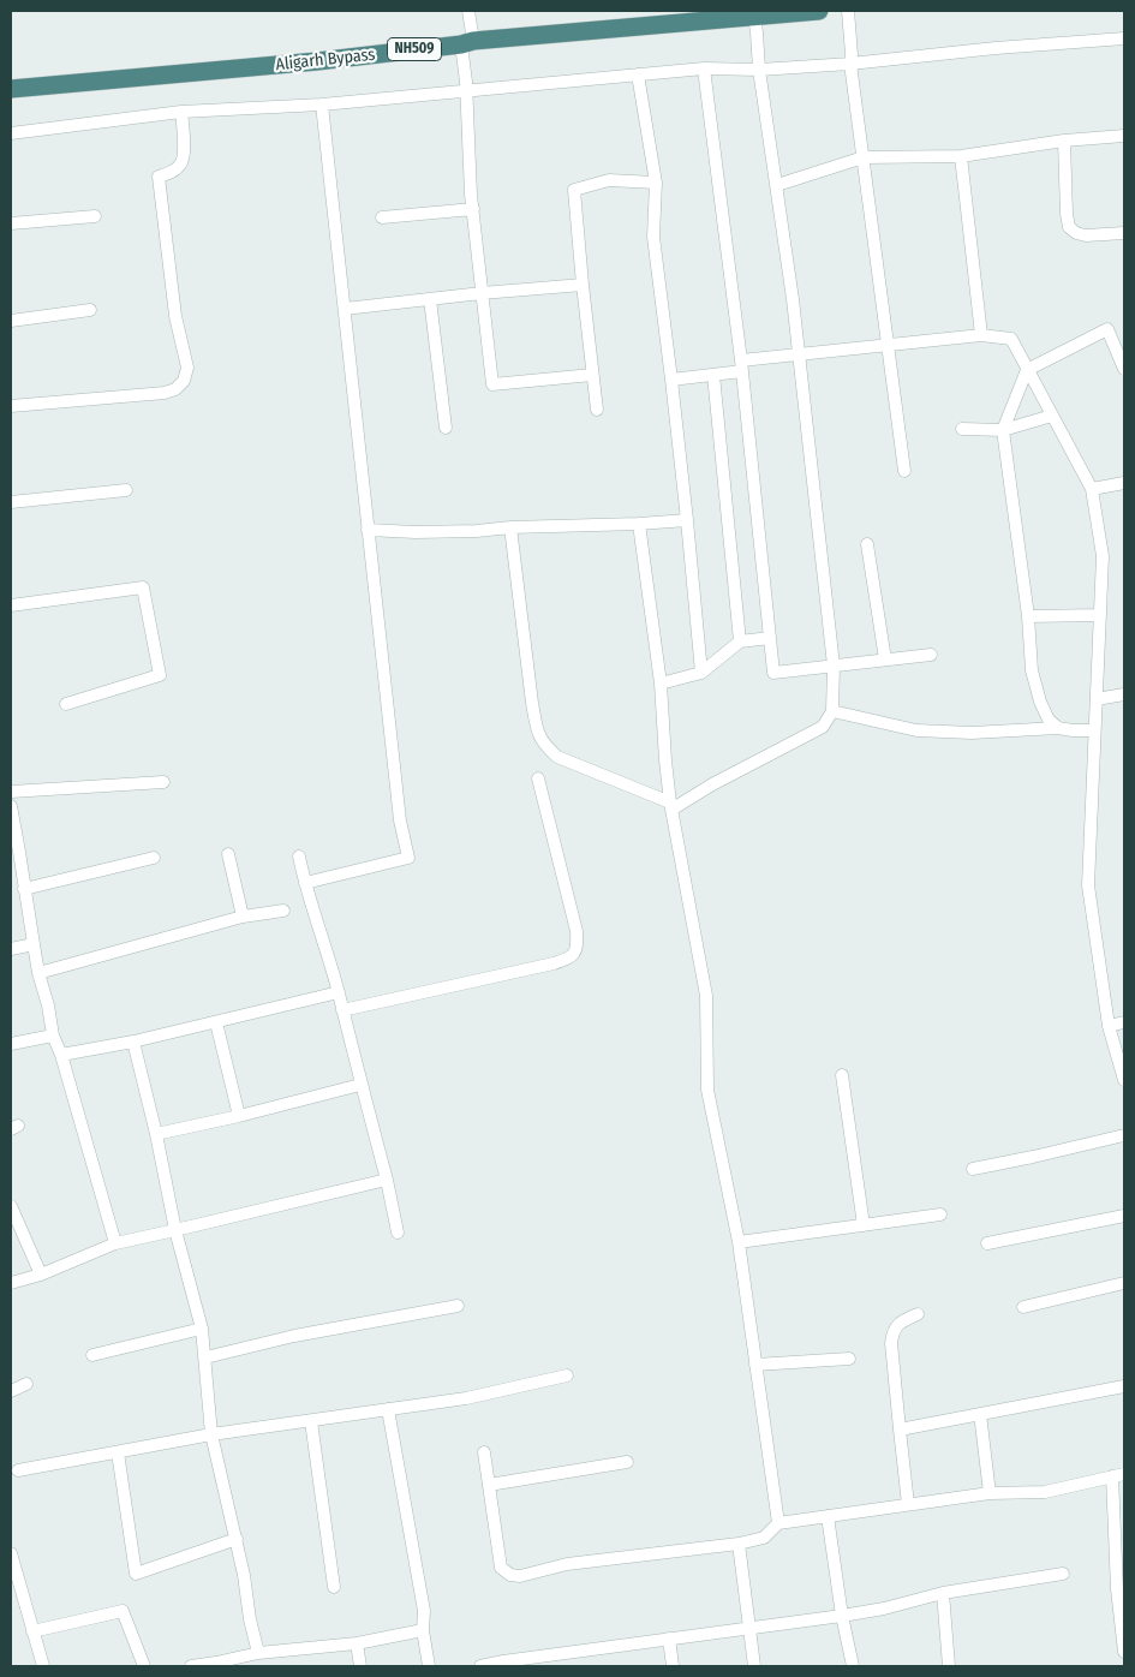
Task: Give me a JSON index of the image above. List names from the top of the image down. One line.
{"streets":{"highway":["NH509","Aligarh Bypass"]}}
